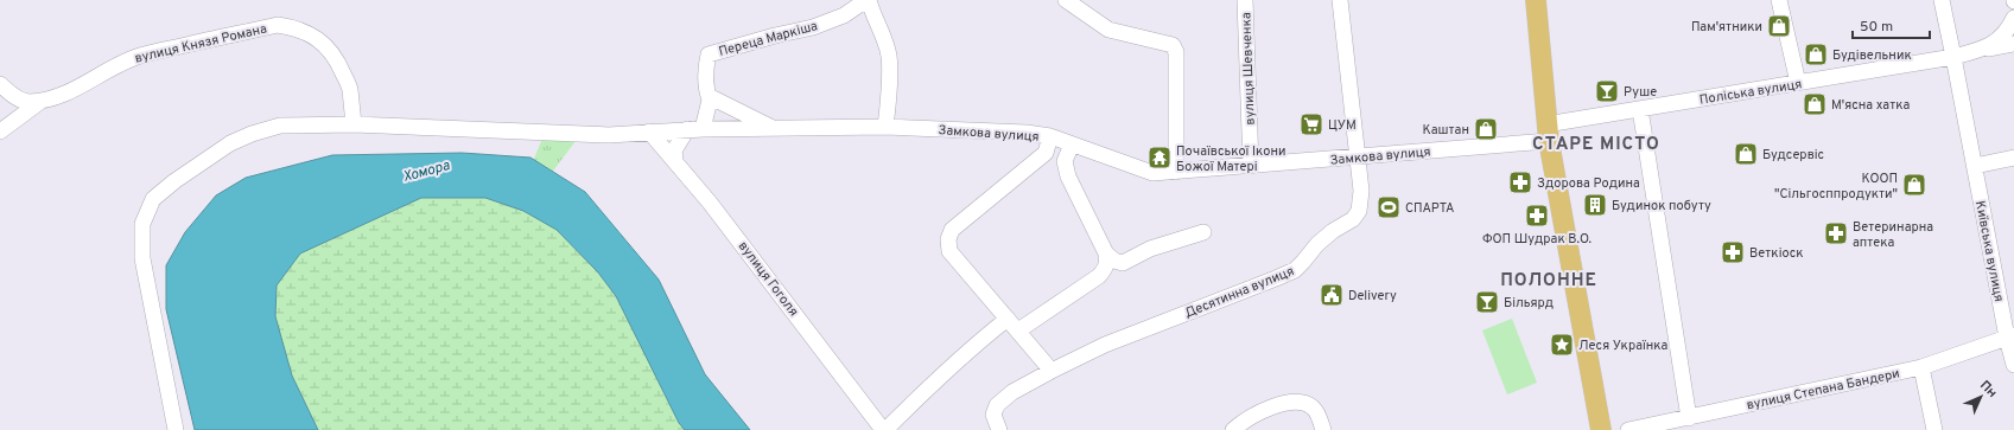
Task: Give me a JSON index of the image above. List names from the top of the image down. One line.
{"streets":{"street":["Переца Маркіша","вулиця Князя Романа","вулиця Шевченка","Поліська вулиця","Замкова вулиця","Київська вулиця","вулиця Гоголя","Десятинна вулиця","вулиця Степана Бандери"]},"crossings":[["Переца Маркіша","Замкова вулиця"],["вулиця Князя Романа","Замкова вулиця"],["вулиця Шевченка","Замкова вулиця"],["Поліська вулиця","Замкова вулиця"],["Поліська вулиця","Київська вулиця"],["Замкова вулиця","вулиця Гоголя"],["Замкова вулиця","Десятинна вулиця"],["Київська вулиця","вулиця Степана Бандери"]],"districts":["СТАРЕ МІСТО","ПОЛОННЕ"],"water":["Хомора"],"places":{"shop":["Пам'ятники","Будівельник","М'ясна хатка","Каштан","Будсервіс","КООП \"Сільгосппродукти\""],"bar":["Руше","Більярд"],"supermarket":["ЦУМ"],"temple":["Почаївської Ікони Божої Матері"],"pharmacy":["Здорова Родина","ФОП Шудрак В.О.","Ветеринарна аптека","Веткіоск"],"building":["Будинок побуту"],"sports":["СПАРТА"],"public building":["Delivery"],"place":["Леся Українка"]},"scale_bar":"50 m","north":"top right"}
